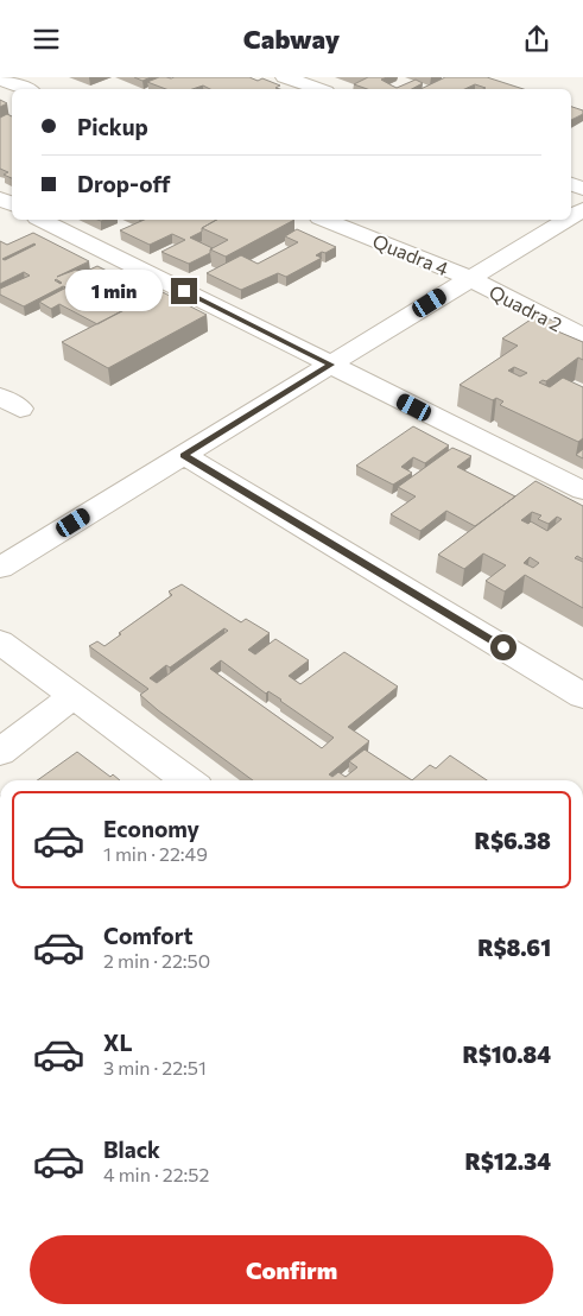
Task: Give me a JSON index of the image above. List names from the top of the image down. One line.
{"streets":{"street":["Quadra 4","Quadra 2"]},"crossings":[["Quadra 4","Quadra 2"]],"page":{"header":"Cabway","banner":["Pickup","Drop-off"],"bubble":"1 min","list":[{"name":"Economy","note":"1 min · 22:49","value":"R$6.38"},{"name":"Comfort","note":"2 min · 22:50","value":"R$8.61"},{"name":"XL","note":"3 min · 22:51","value":"R$10.84"},{"name":"Black","note":"4 min · 22:52","value":"R$12.34"}],"buttons":"Confirm"}}
